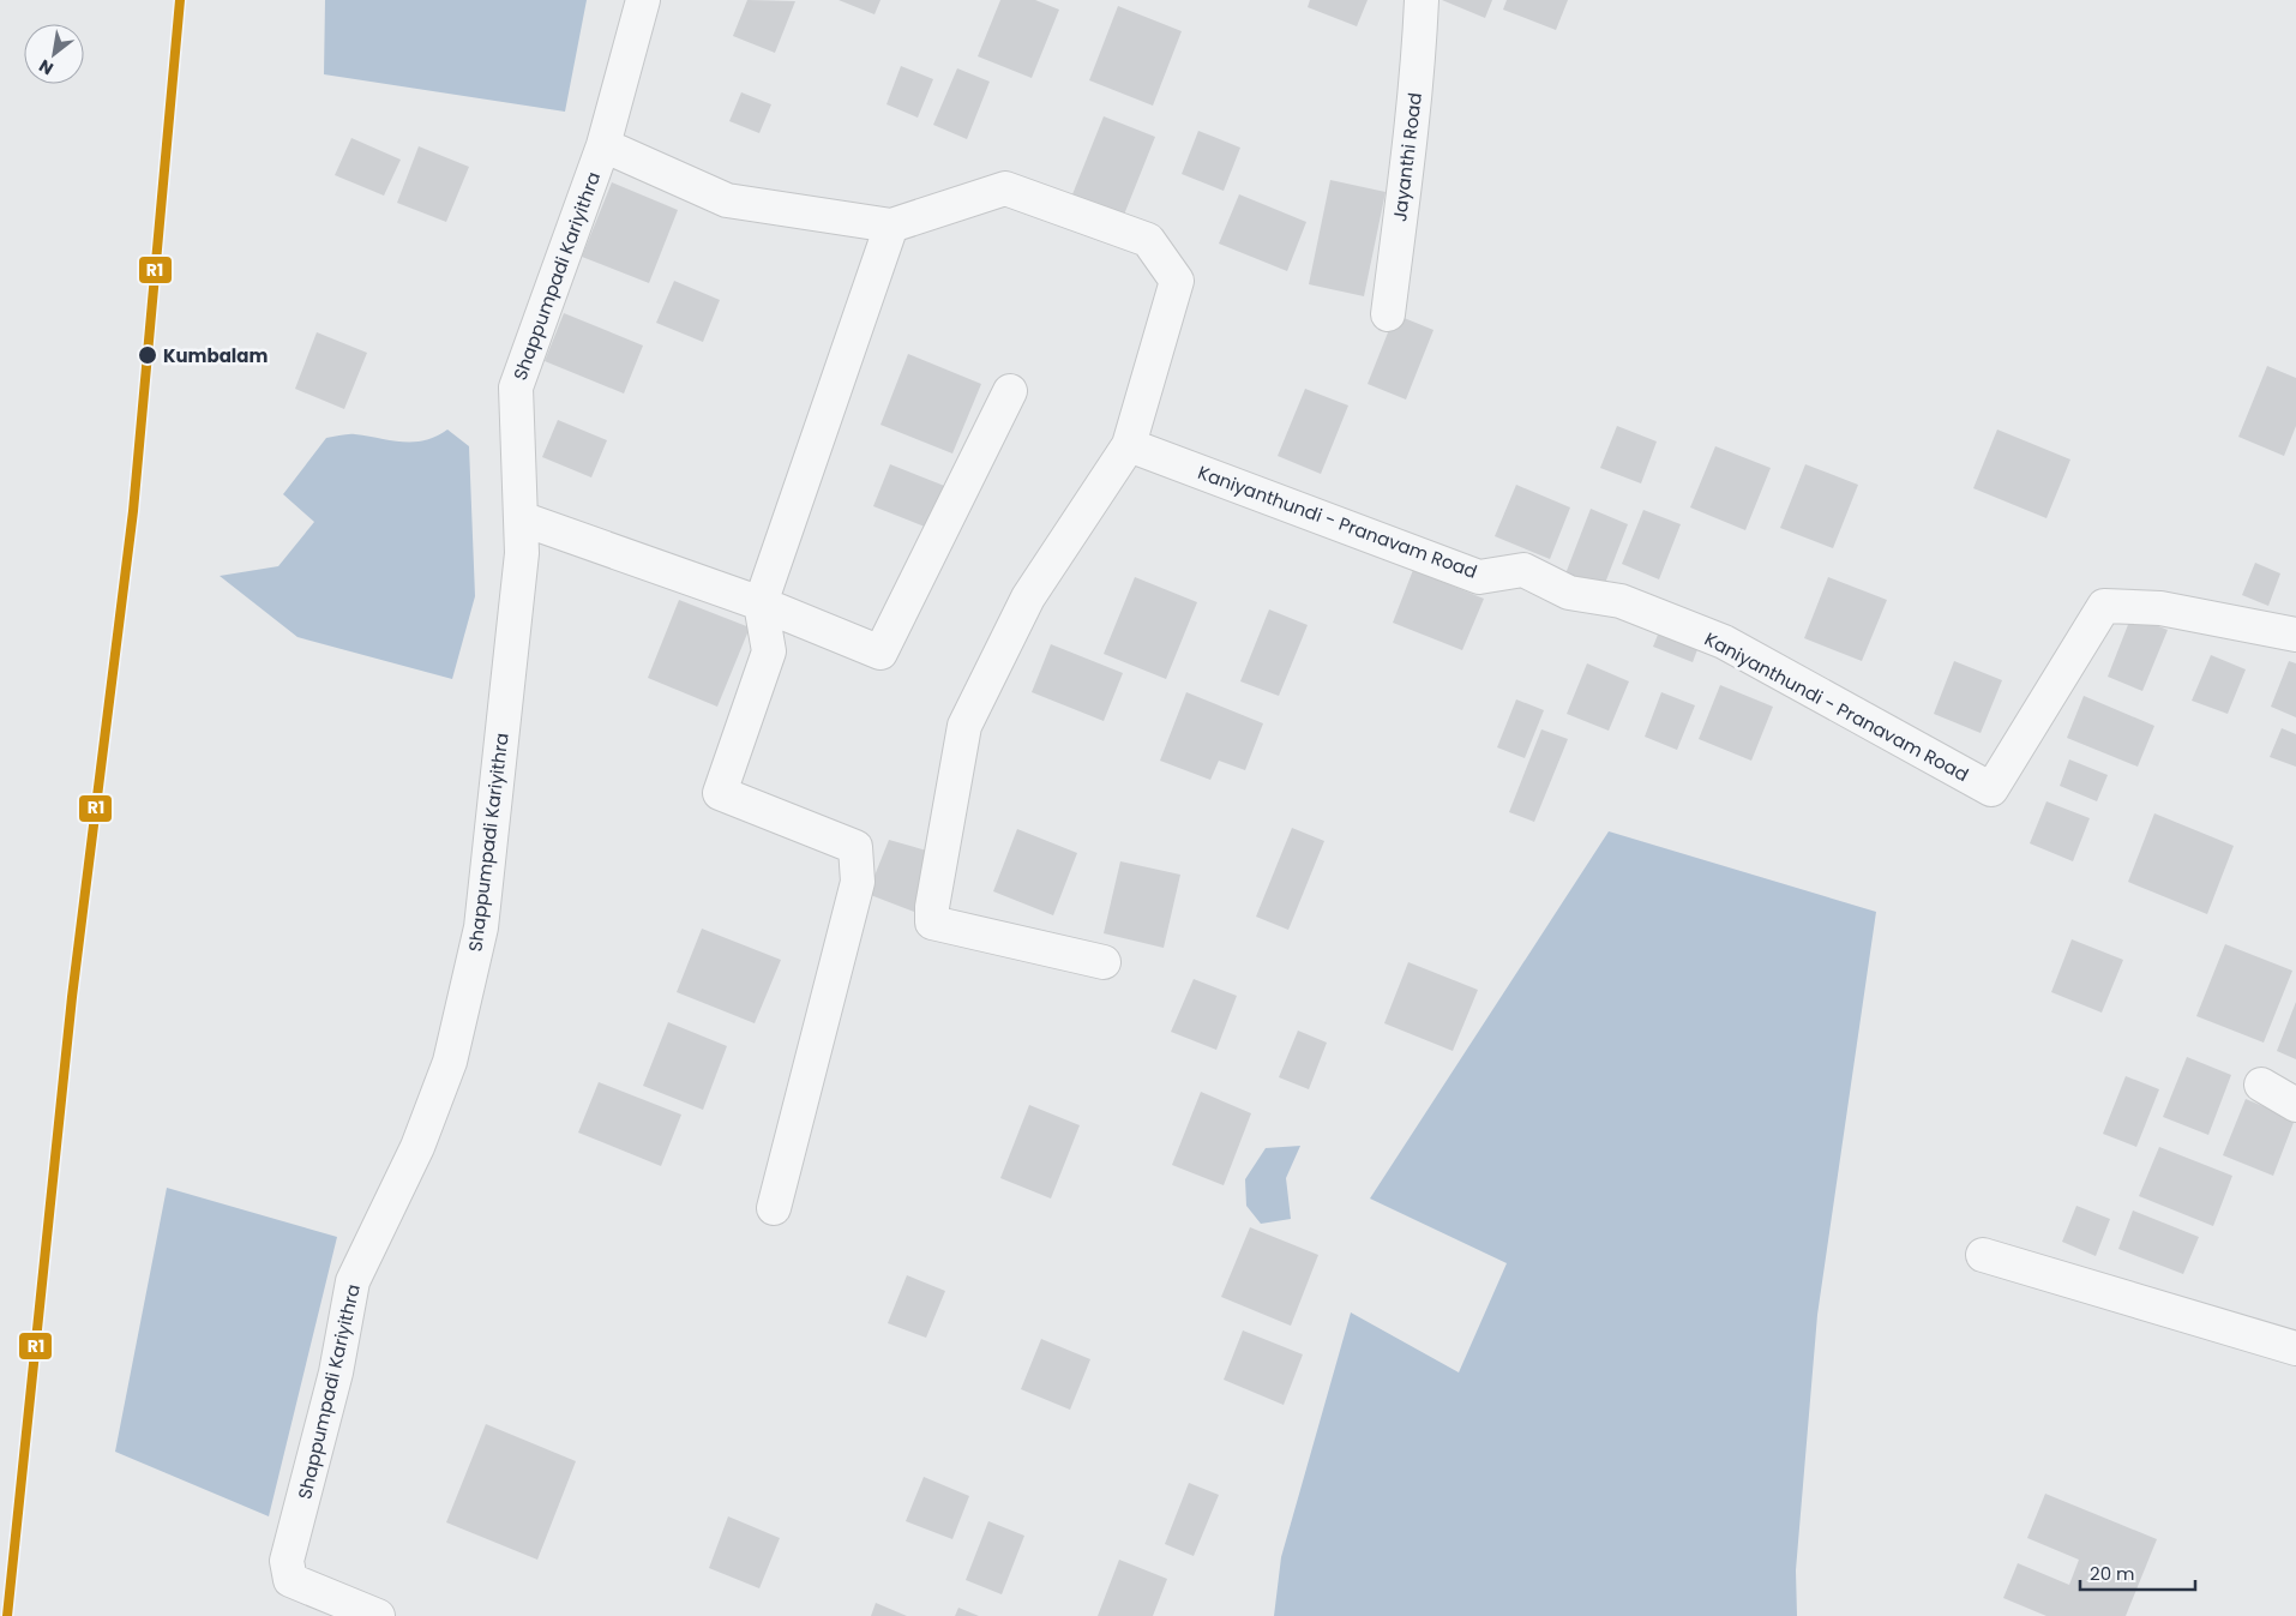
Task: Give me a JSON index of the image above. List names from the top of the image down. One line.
{"streets":{"street":["Jayanthi Road","Shappumpadi Kariyithra","Kaniyanthundi - Pranavam Road"]},"places":["Kumbalam"],"lines":["transit line R1"],"scale_bar":"20 m","north":"bottom left"}
